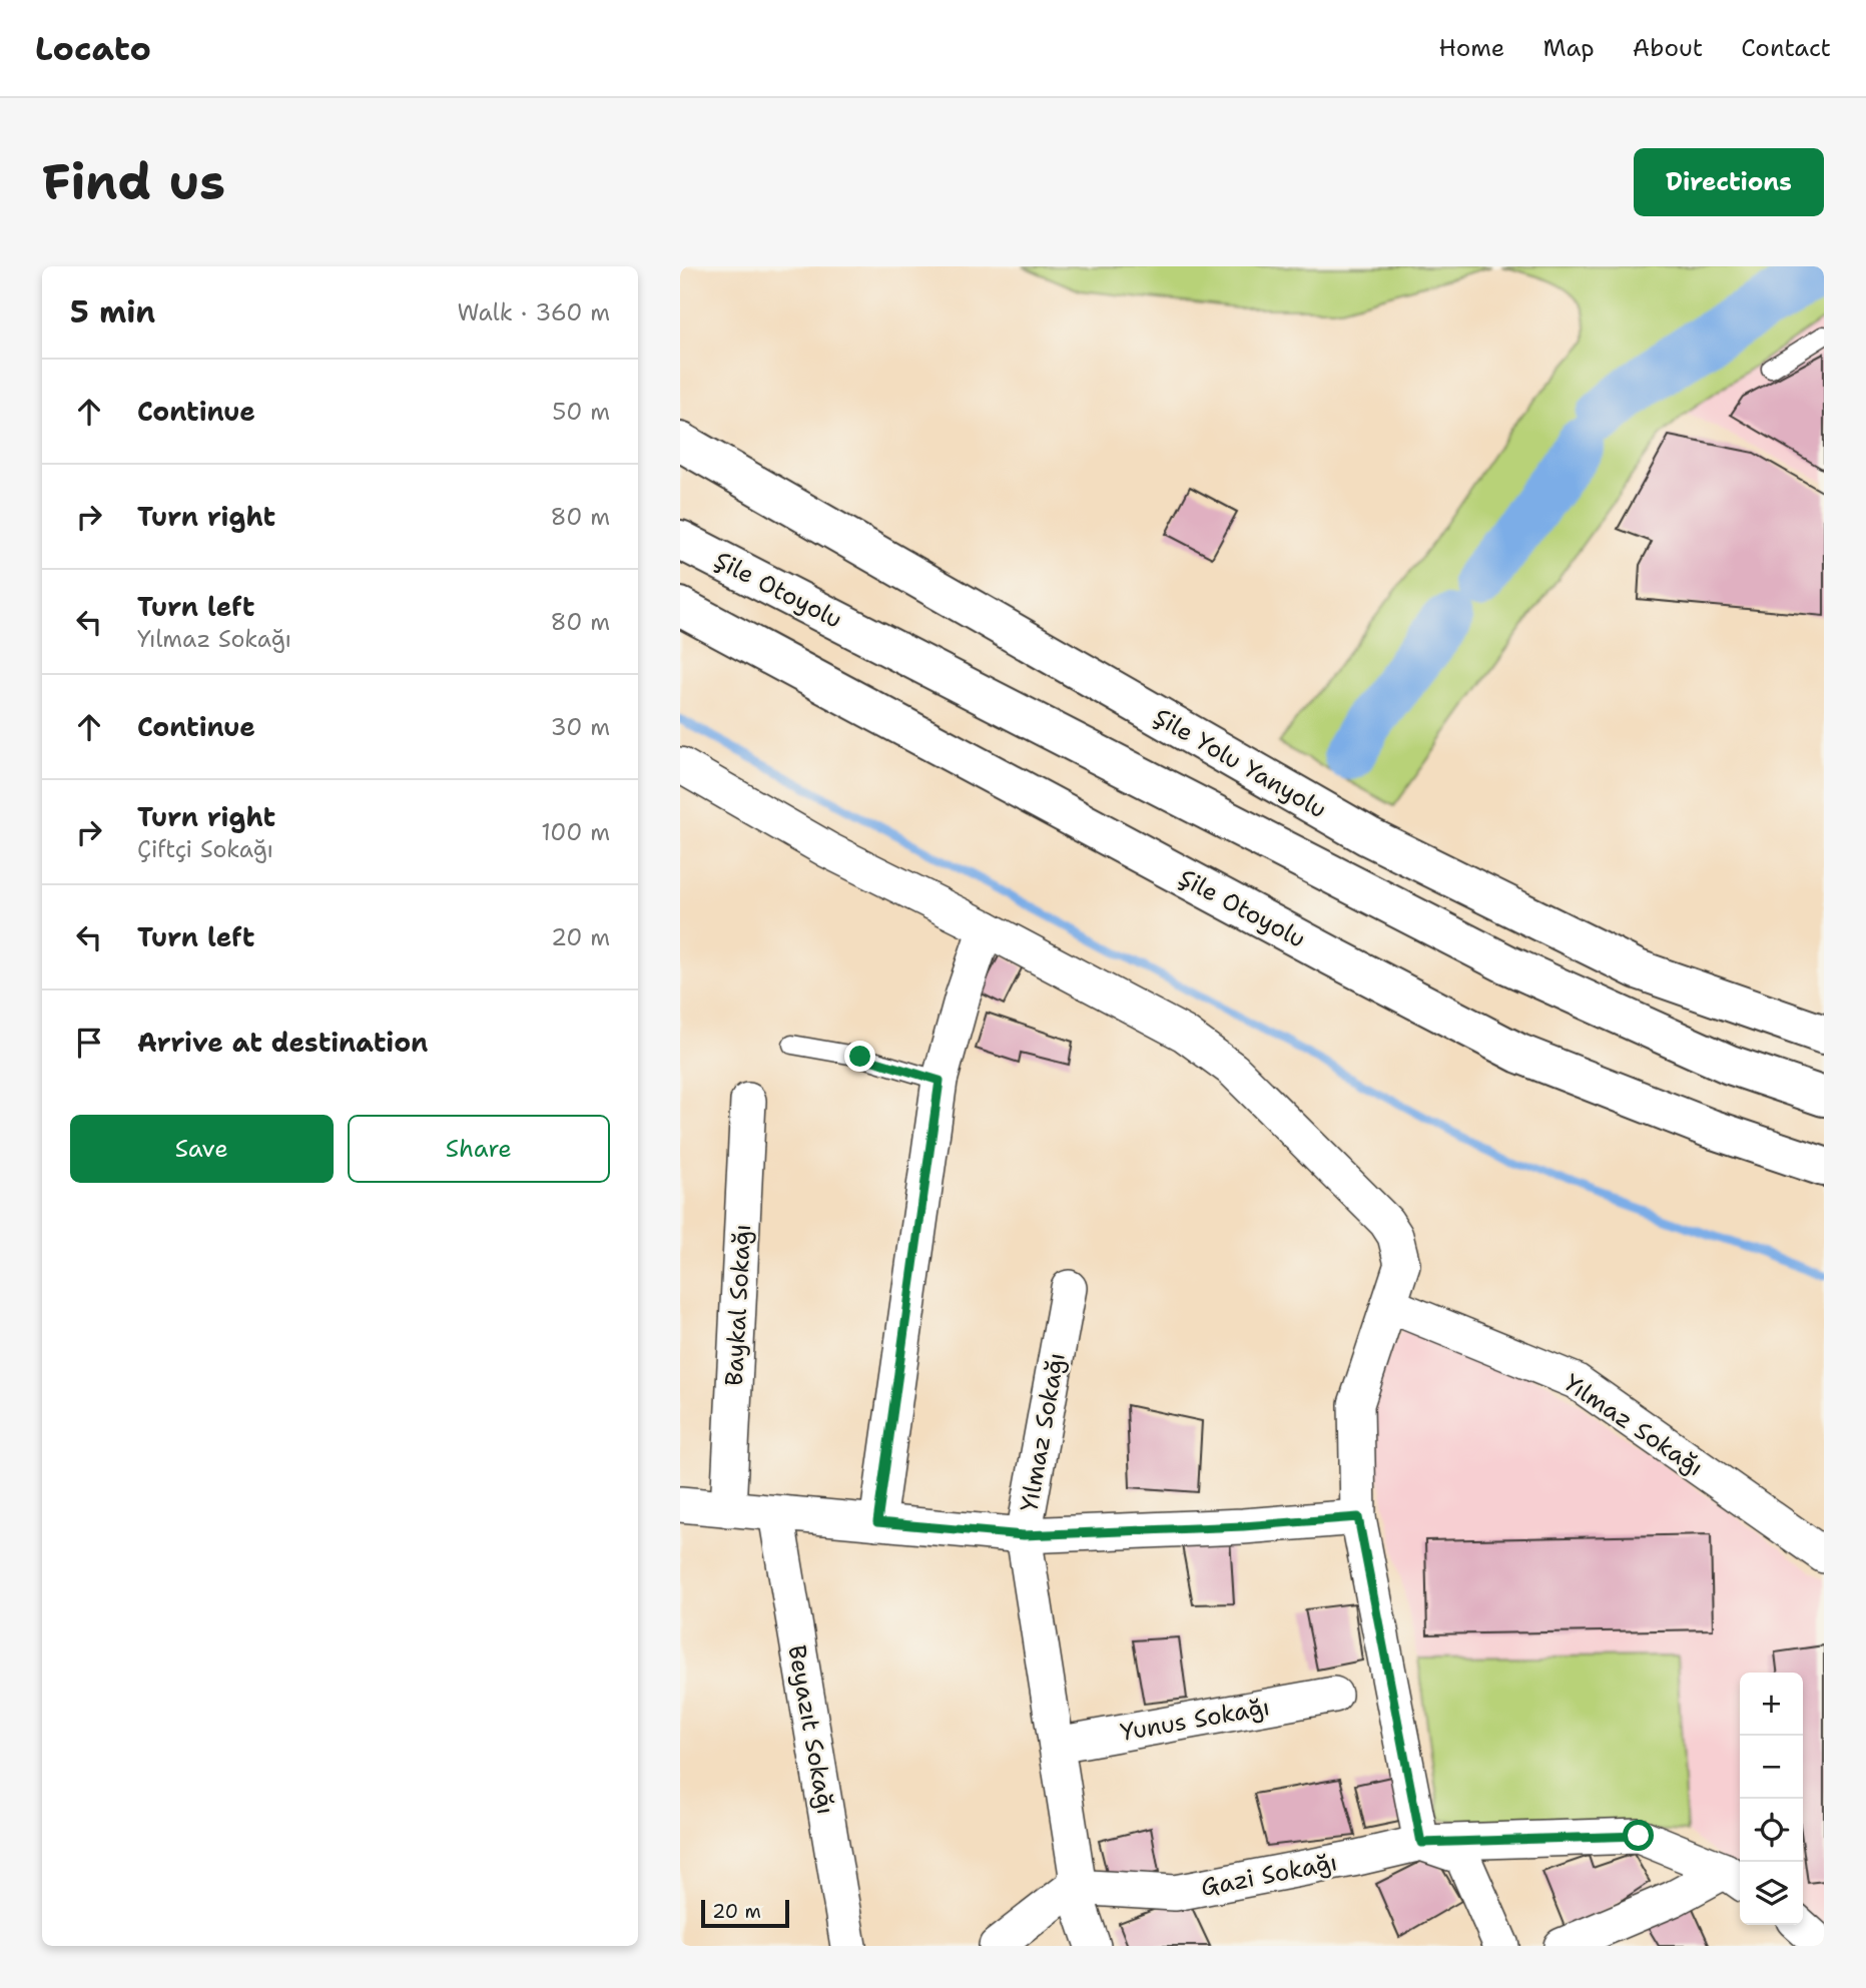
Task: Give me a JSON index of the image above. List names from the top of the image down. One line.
{"streets":{"main road":["Şile Otoyolu","Şile Yolu Yanyolu"],"street":["Baykal Sokağı","Yılmaz Sokağı","Yunus Sokağı","Beyazıt Sokağı","Gazi Sokağı"]},"scale_bar":"20 m","page":{"header":"Locato","nav":["Home","Map","About","Contact"],"buttons":["Directions",["Save","Share"]],"title":"Find us","heading":["5 min","Walk · 360 m"],"list":[["Continue","50 m"],["Turn right","80 m"],["Turn left","Yılmaz Sokağı","80 m"],["Continue","30 m"],["Turn right","Çiftçi Sokağı","100 m"],["Turn left","20 m"],"Arrive at destination"],"map_buttons":["+","−"],"scale":"20 m"}}
